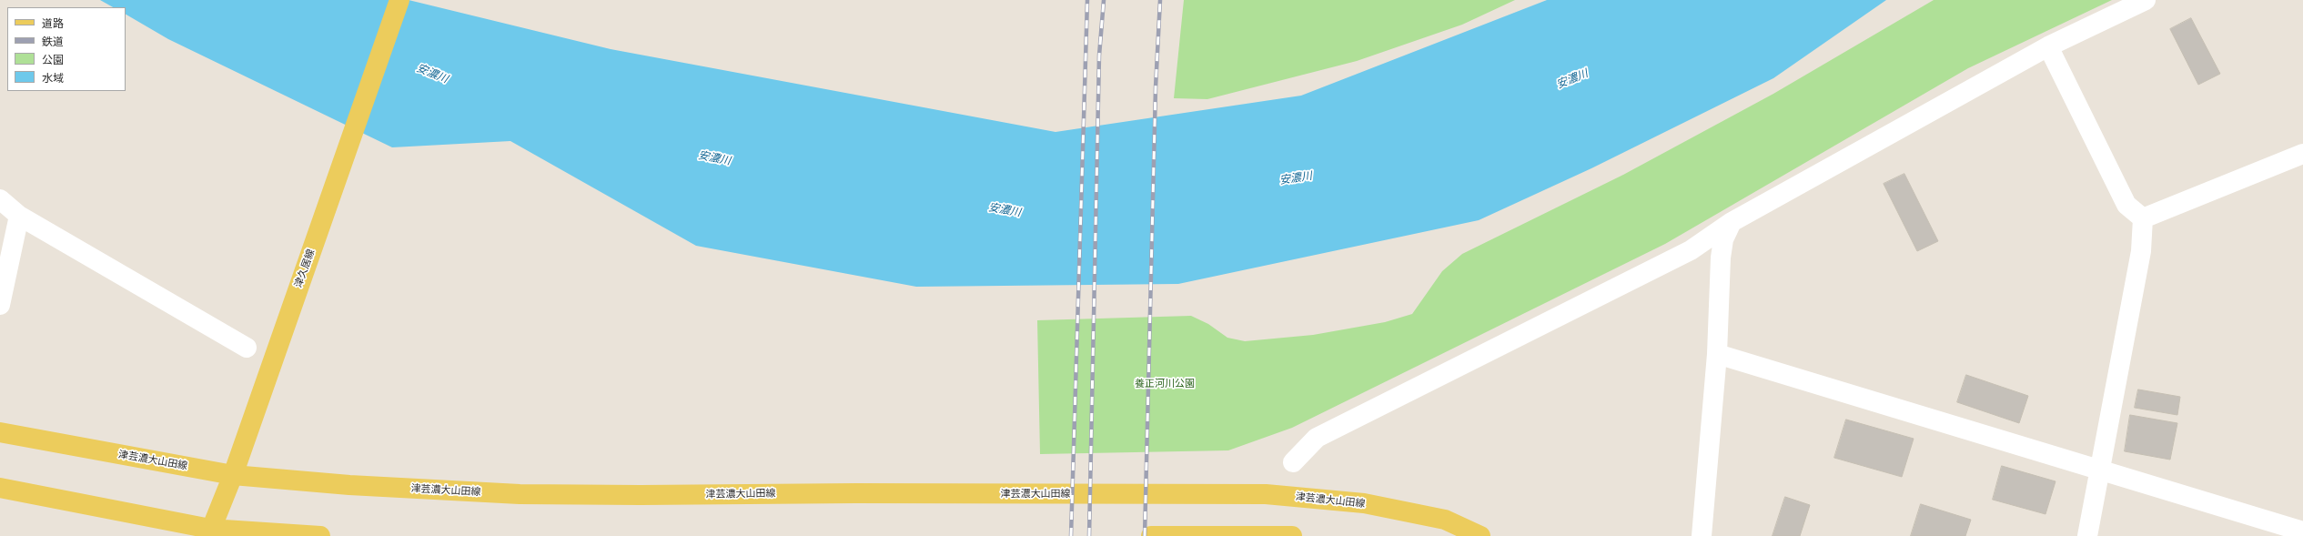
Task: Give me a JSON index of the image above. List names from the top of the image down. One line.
{"streets":{"main road":["津久居線","津芸濃大山田線"]},"crossings":[["津久居線","津芸濃大山田線"]],"water":["安濃川"],"parks":["養正河川公園"],"legend":["道路","鉄道","公園","水域"]}
